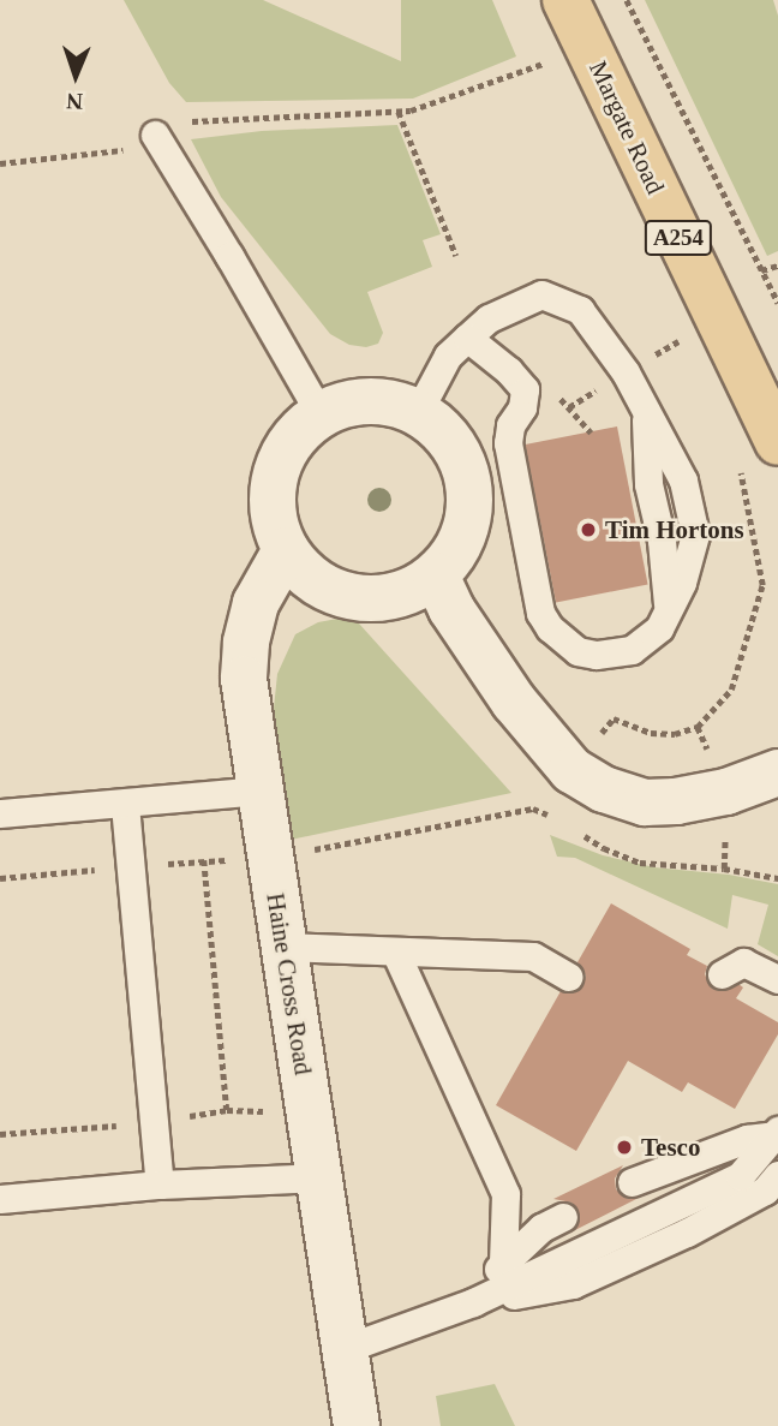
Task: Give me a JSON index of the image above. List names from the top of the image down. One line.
{"streets":{"main road":["Margate Road","A254"],"street":["Haine Cross Road"]},"places":["Tim Hortons","Tesco"],"north":"bottom"}
